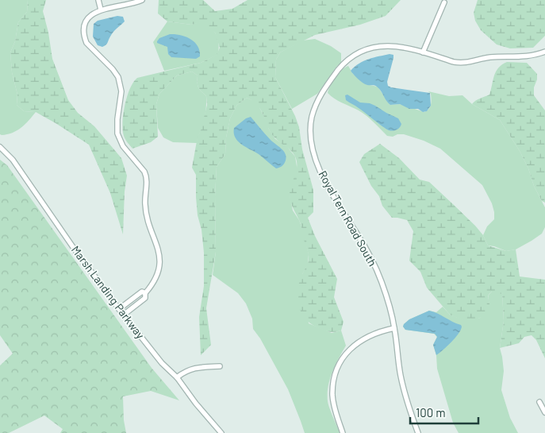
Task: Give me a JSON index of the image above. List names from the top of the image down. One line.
{"streets":{"street":["Royal Tern Road South","Marsh Landing Parkway"]},"scale_bar":"100 m"}
